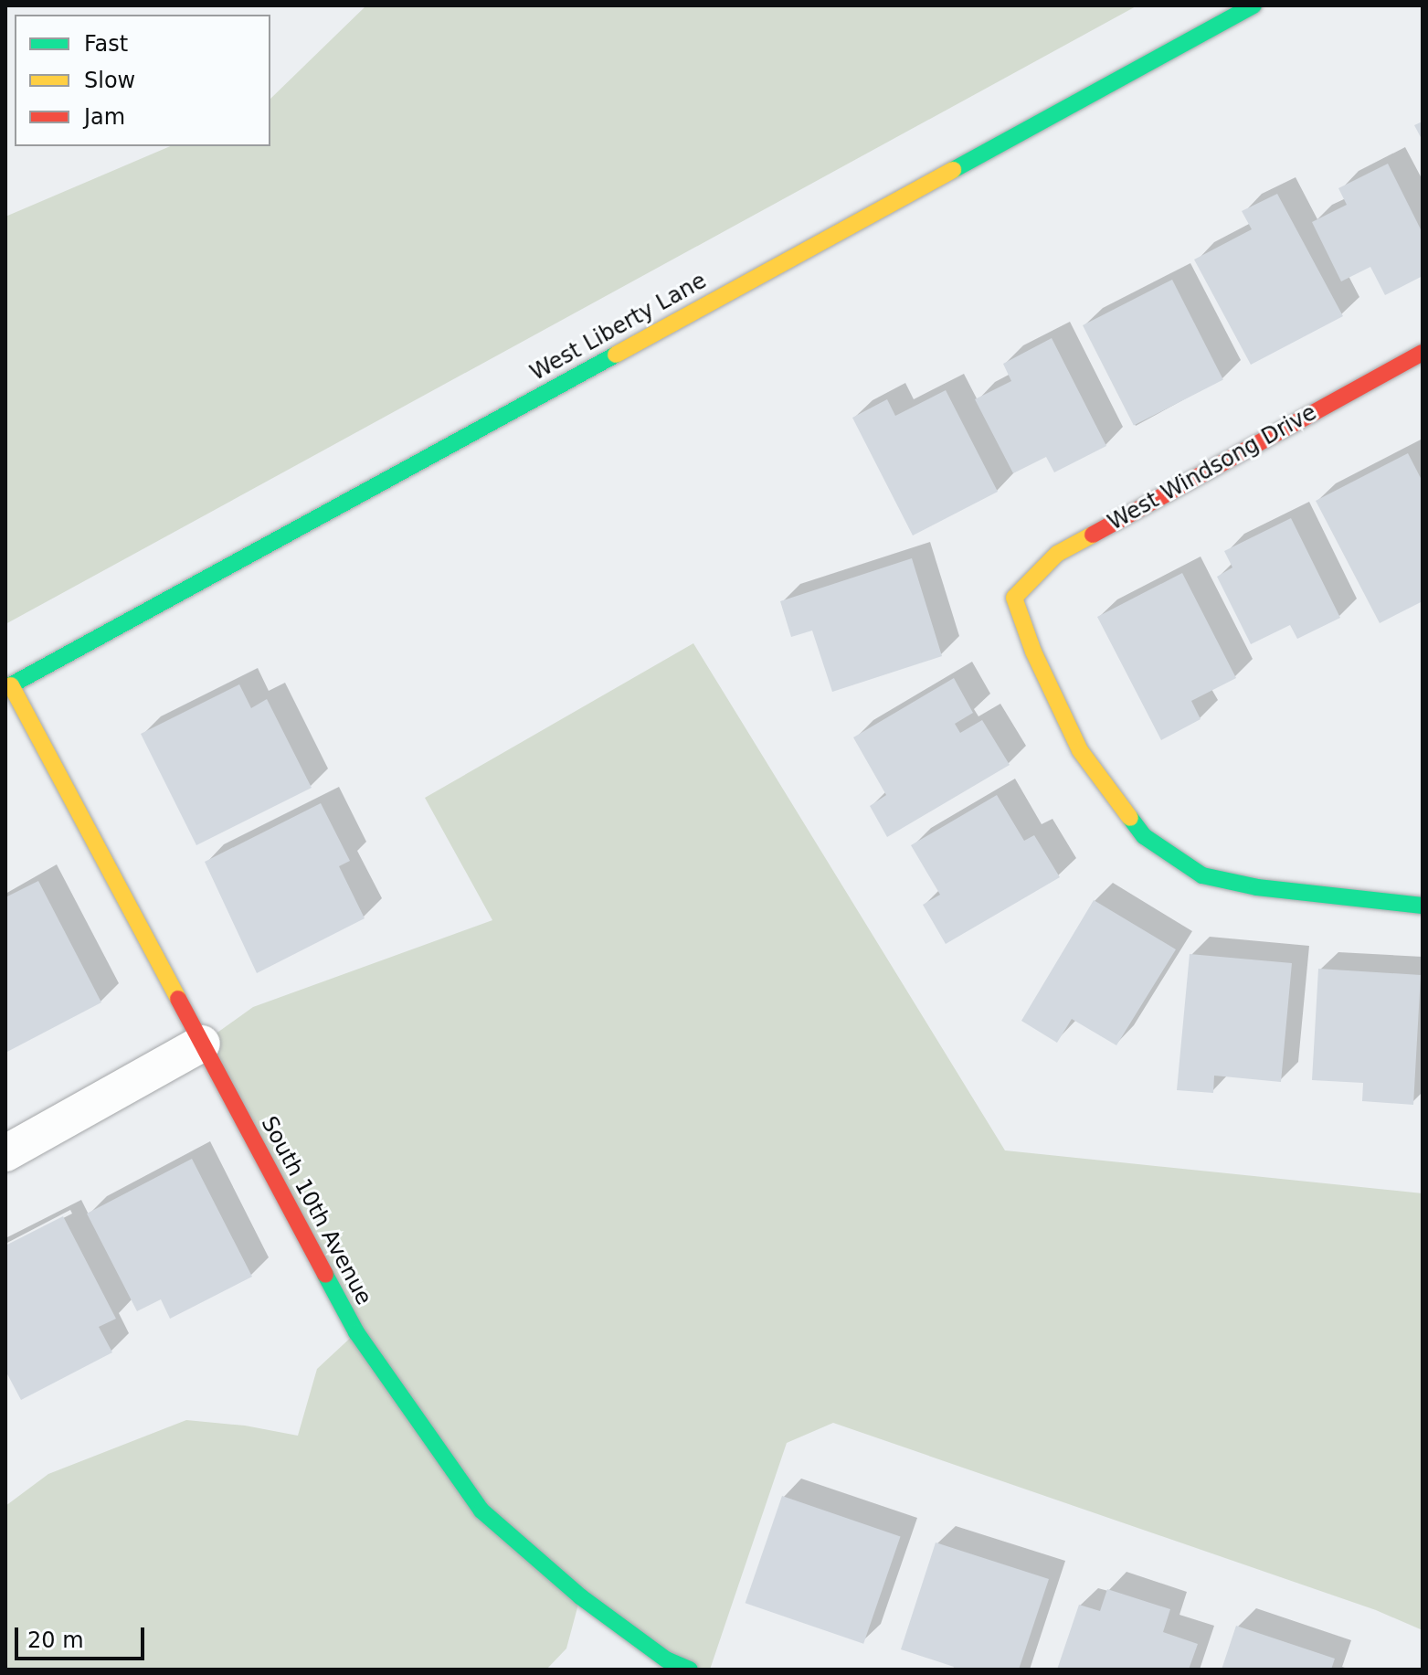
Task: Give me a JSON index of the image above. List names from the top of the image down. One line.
{"streets":{"street":["West Liberty Lane","West Windsong Drive","South 10th Avenue"]},"crossings":[["West Liberty Lane","South 10th Avenue"]],"legend":["Fast","Slow","Jam"],"scale_bar":"20 m"}
